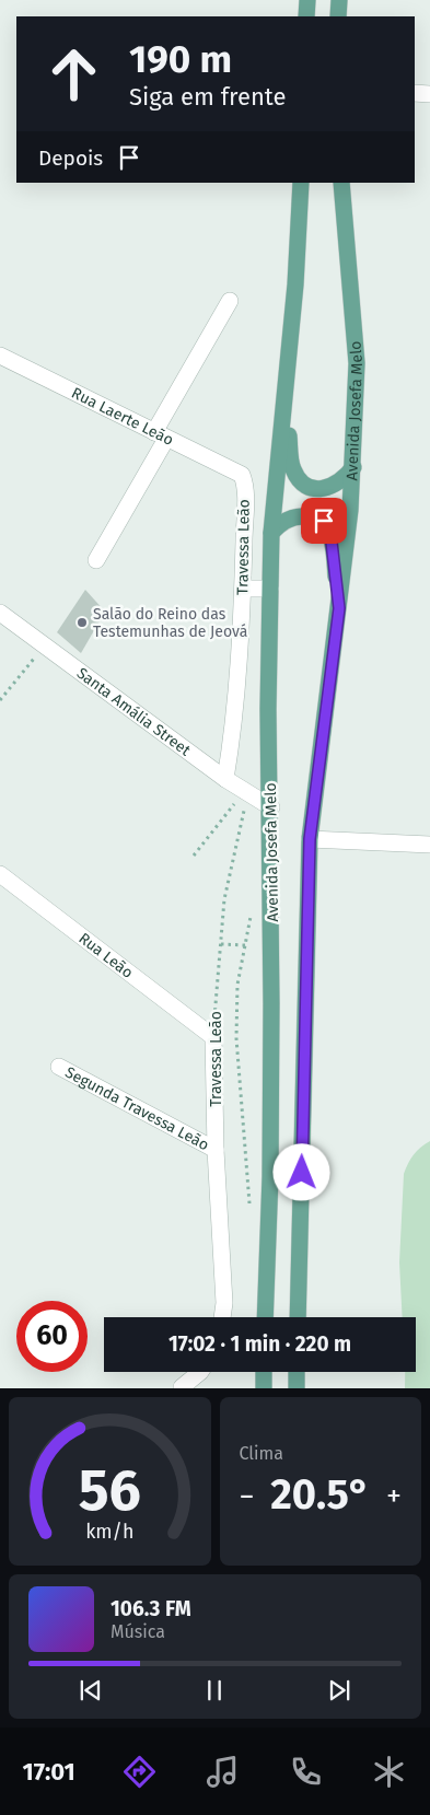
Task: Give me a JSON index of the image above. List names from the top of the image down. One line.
{"streets":{"main road":["Avenida Josefa Melo"],"street":["Rua Laerte Leão","Travessa Leão","Santa Amália Street","Rua Leão","Segunda Travessa Leão"]},"crossings":[["Avenida Josefa Melo","Santa Amália Street"],["Rua Laerte Leão","Travessa Leão"],["Travessa Leão","Santa Amália Street"],["Travessa Leão","Rua Leão"],["Travessa Leão","Segunda Travessa Leão"]],"places":["Salão do Reino das Testemunhas de Jeová"],"page":{"turn":["190 m","Siga em frente"],"then":"Depois","limit":"60","trip":"17:02 · 1 min · 220 m","tile":"Clima","heat":["−","20.5°","+"],"song":["106.3 FM","Música"],"tabs":"17:01","gauge":["56","km/h"]}}
